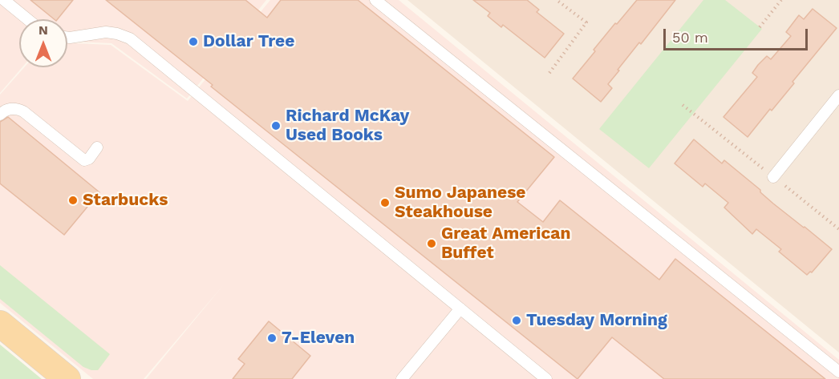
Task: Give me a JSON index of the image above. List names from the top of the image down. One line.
{"places":["Dollar Tree","Richard McKay Used Books","Starbucks","Sumo Japanese Steakhouse","Great American Buffet","Tuesday Morning","7-Eleven"],"scale_bar":"50 m","north":"top"}
